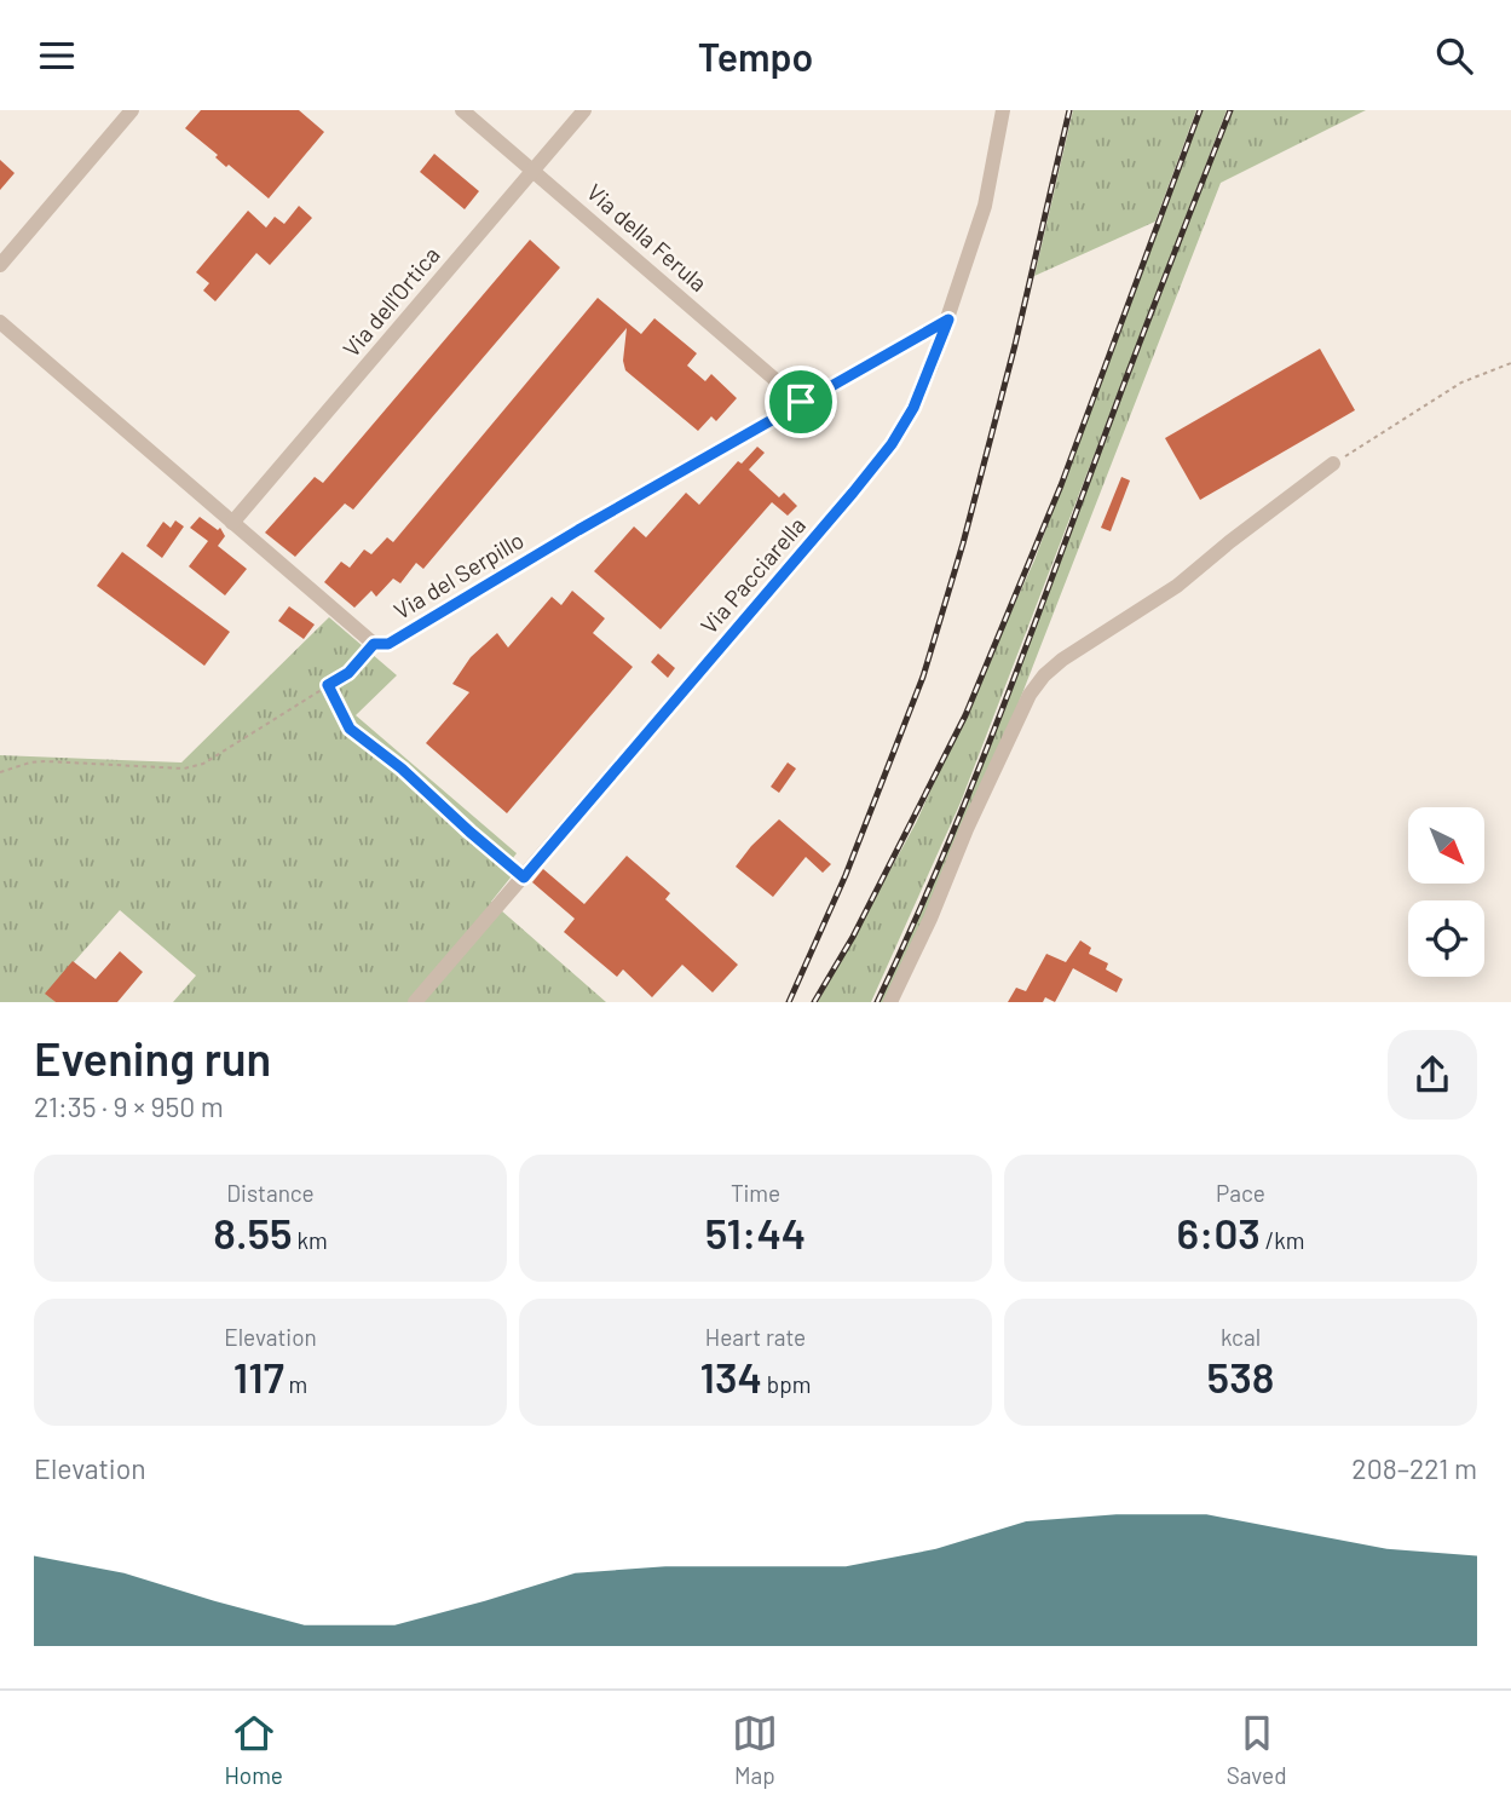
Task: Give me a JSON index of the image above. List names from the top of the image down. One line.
{"streets":{"street":["Via della Ferula","Via dell'Ortica","Via del Serpillo","Via Pacciarella"]},"crossings":[["Via della Ferula","Via dell'Ortica"],["Via della Ferula","Via del Serpillo"],["Via del Serpillo","Via Pacciarella"]],"north":"bottom right","page":{"header":"Tempo","heading":["Evening run","21:35 · 9 × 950 m"],"stats":[["Distance","8.55 km"],["Time","51:44"],["Pace","6:03 /km"],["Elevation","117 m"],["Heart rate","134 bpm"],["kcal","538"]],"chart":["Elevation","208–221 m"],"tabs":["Home","Map","Saved"]}}
